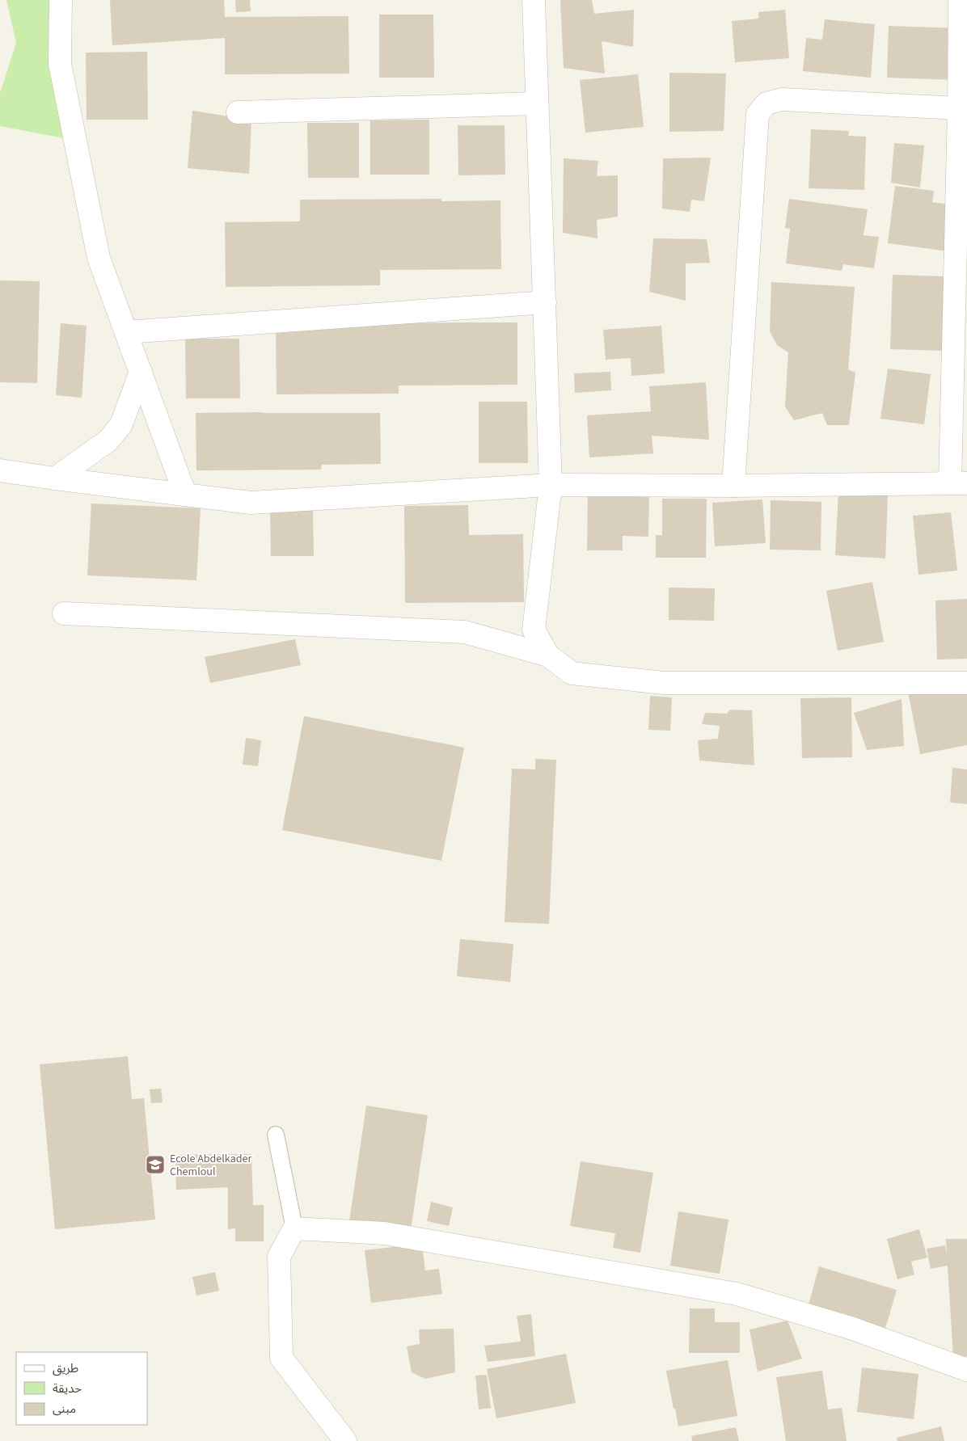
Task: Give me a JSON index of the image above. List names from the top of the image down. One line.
{"places":{"school or university":["Ecole Abdelkader Chemloul"]},"legend":["طريق","حديقة","مبنى"]}
